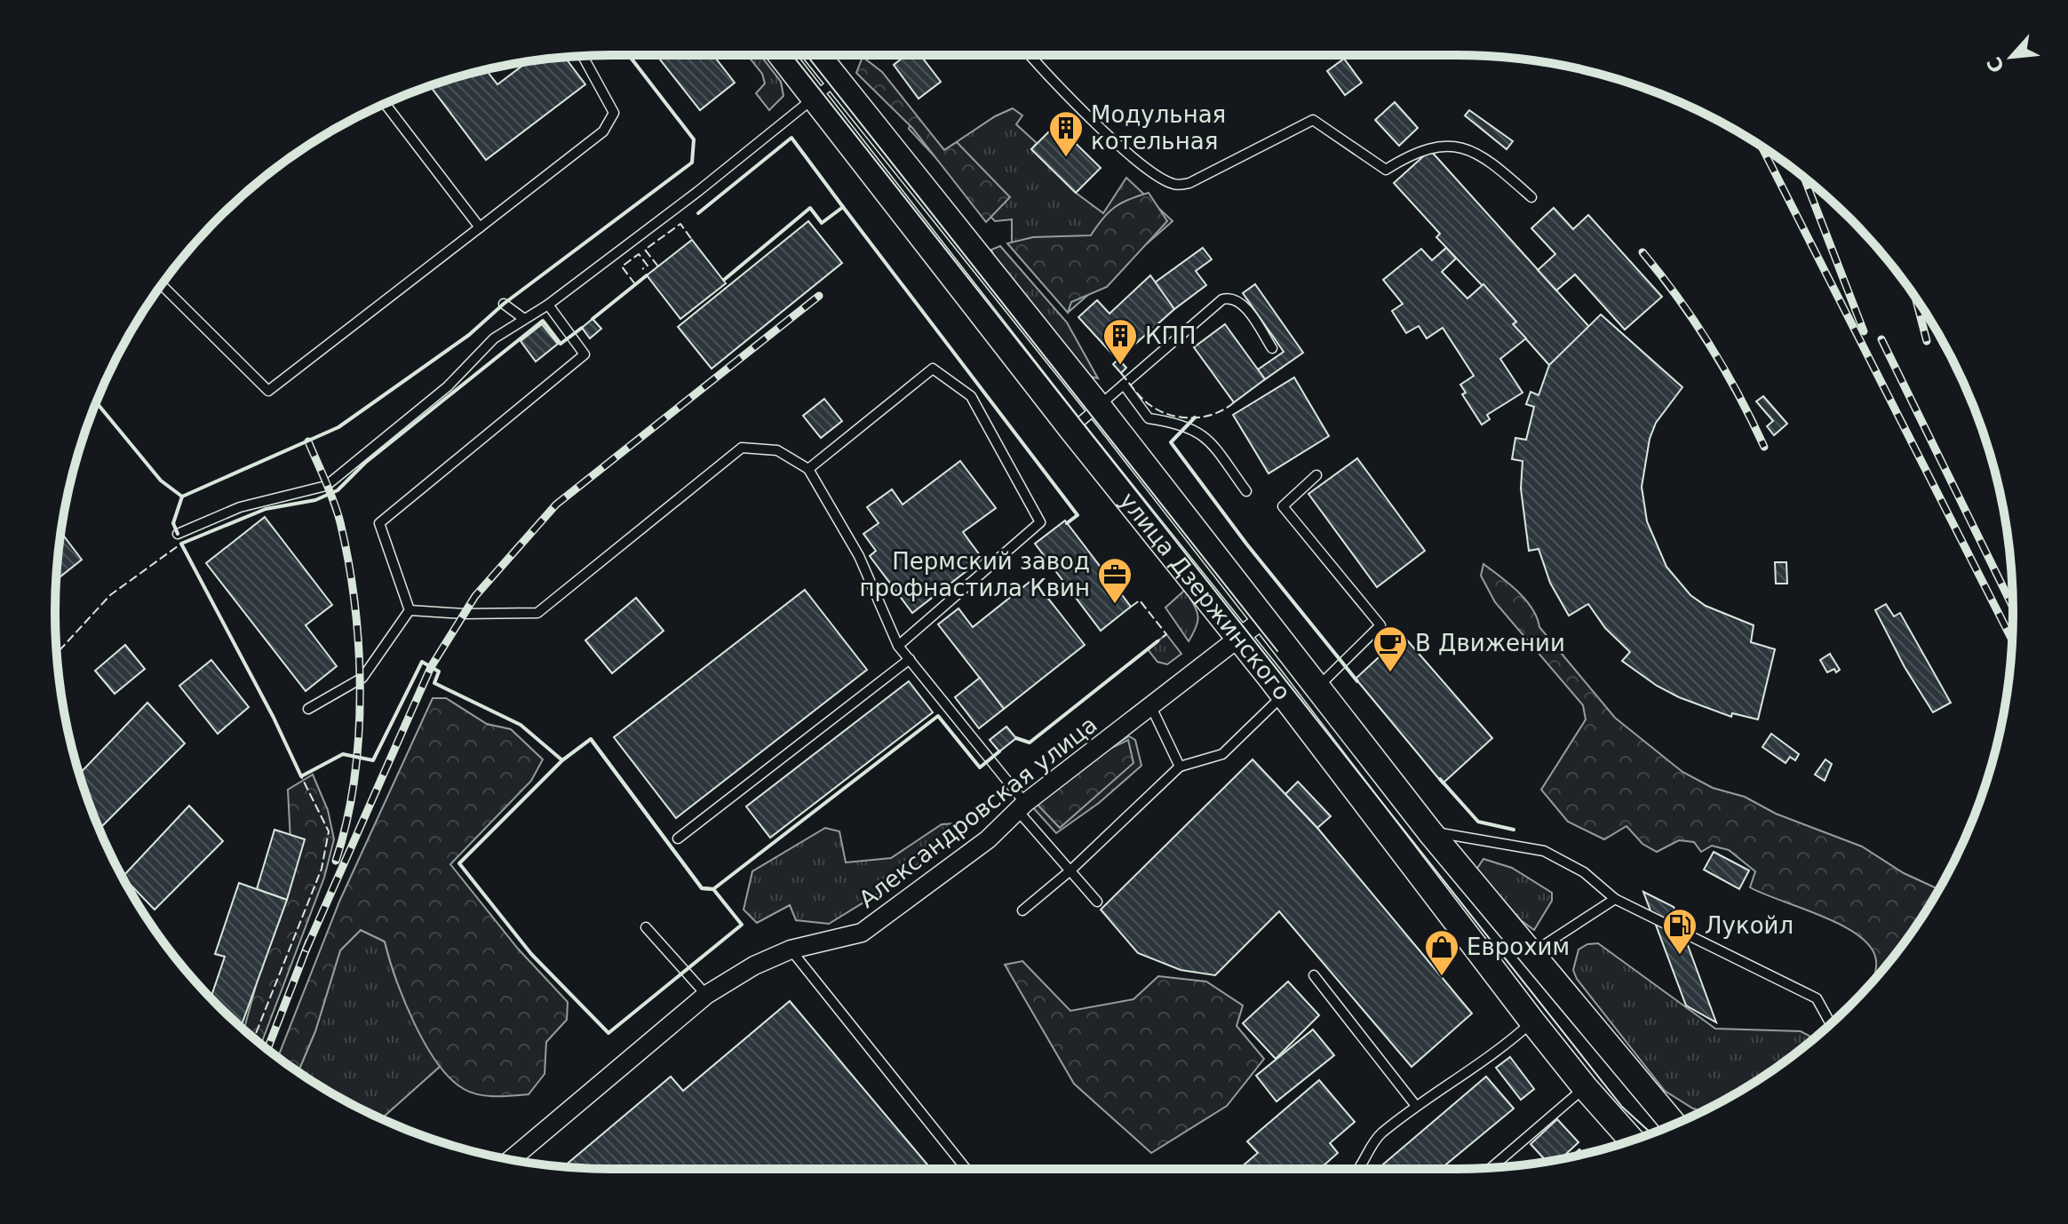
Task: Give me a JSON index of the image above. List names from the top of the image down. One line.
{"streets":{"main road":["улица Дзержинского"],"street":["Александровская улица"]},"crossings":[["улица Дзержинского","Александровская улица"]],"places":{"building":["Модульная котельная","КПП"],"office":["Пермский завод профнастила Квин"],"cafe":["В Движении"],"fuel station":["Лукойл"],"shop":["Еврохим"]},"north":"bottom left"}
